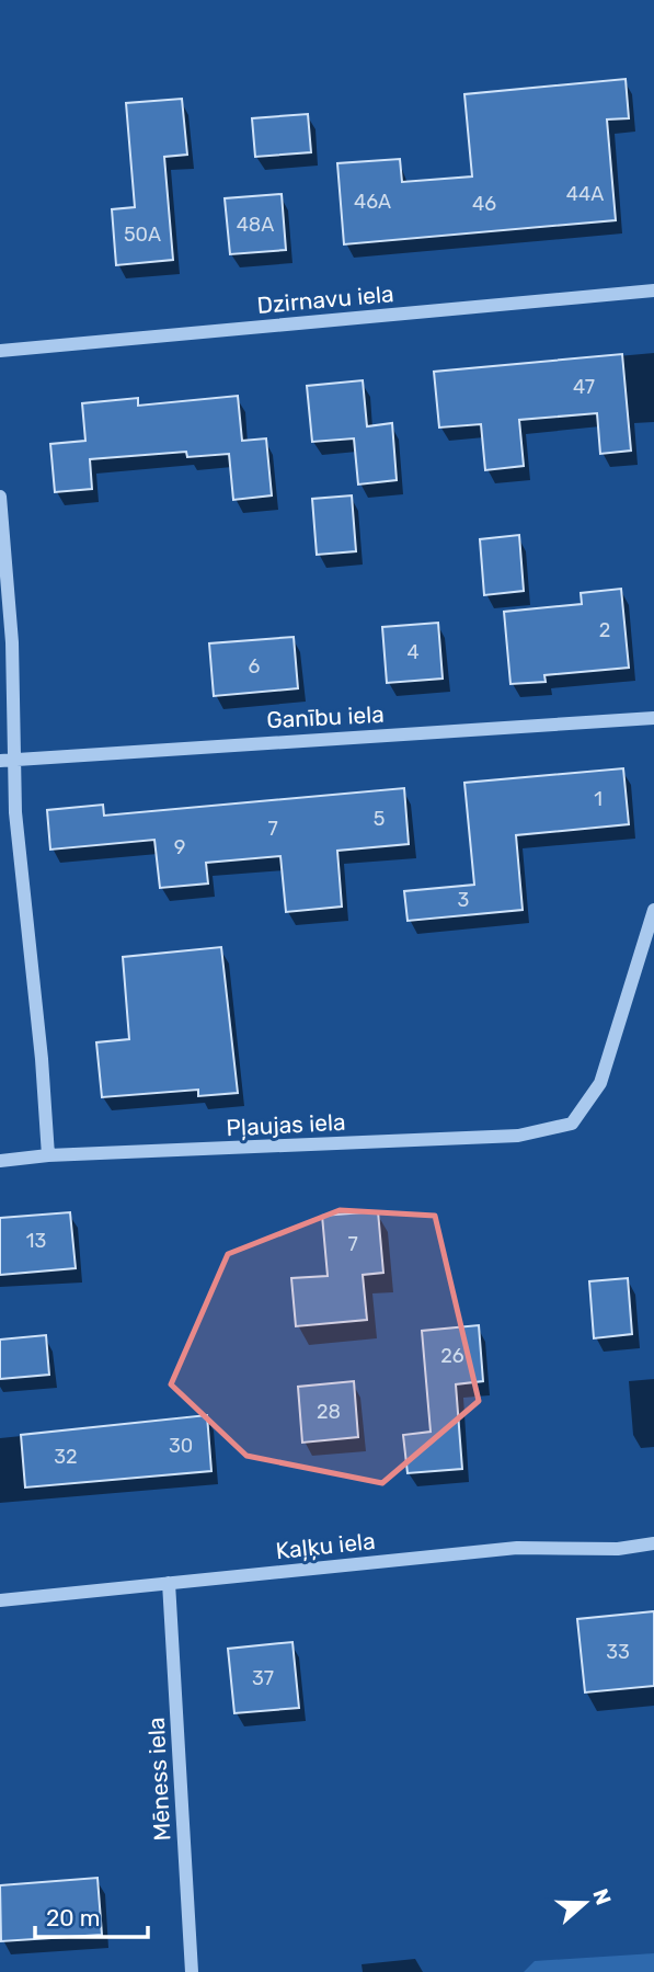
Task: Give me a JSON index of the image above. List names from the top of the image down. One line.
{"streets":{"street":["Dzirnavu iela","Ganību iela","Pļaujas iela","Kaļķu iela","Mēness iela"]},"crossings":[["Kaļķu iela","Mēness iela"]],"house_numbers":["44A","46A","46","48A","50A","47","2","4","6","1","5","7","9","3","13","7","26","28","30","32","33","37"],"scale_bar":"20 m","north":"right"}
